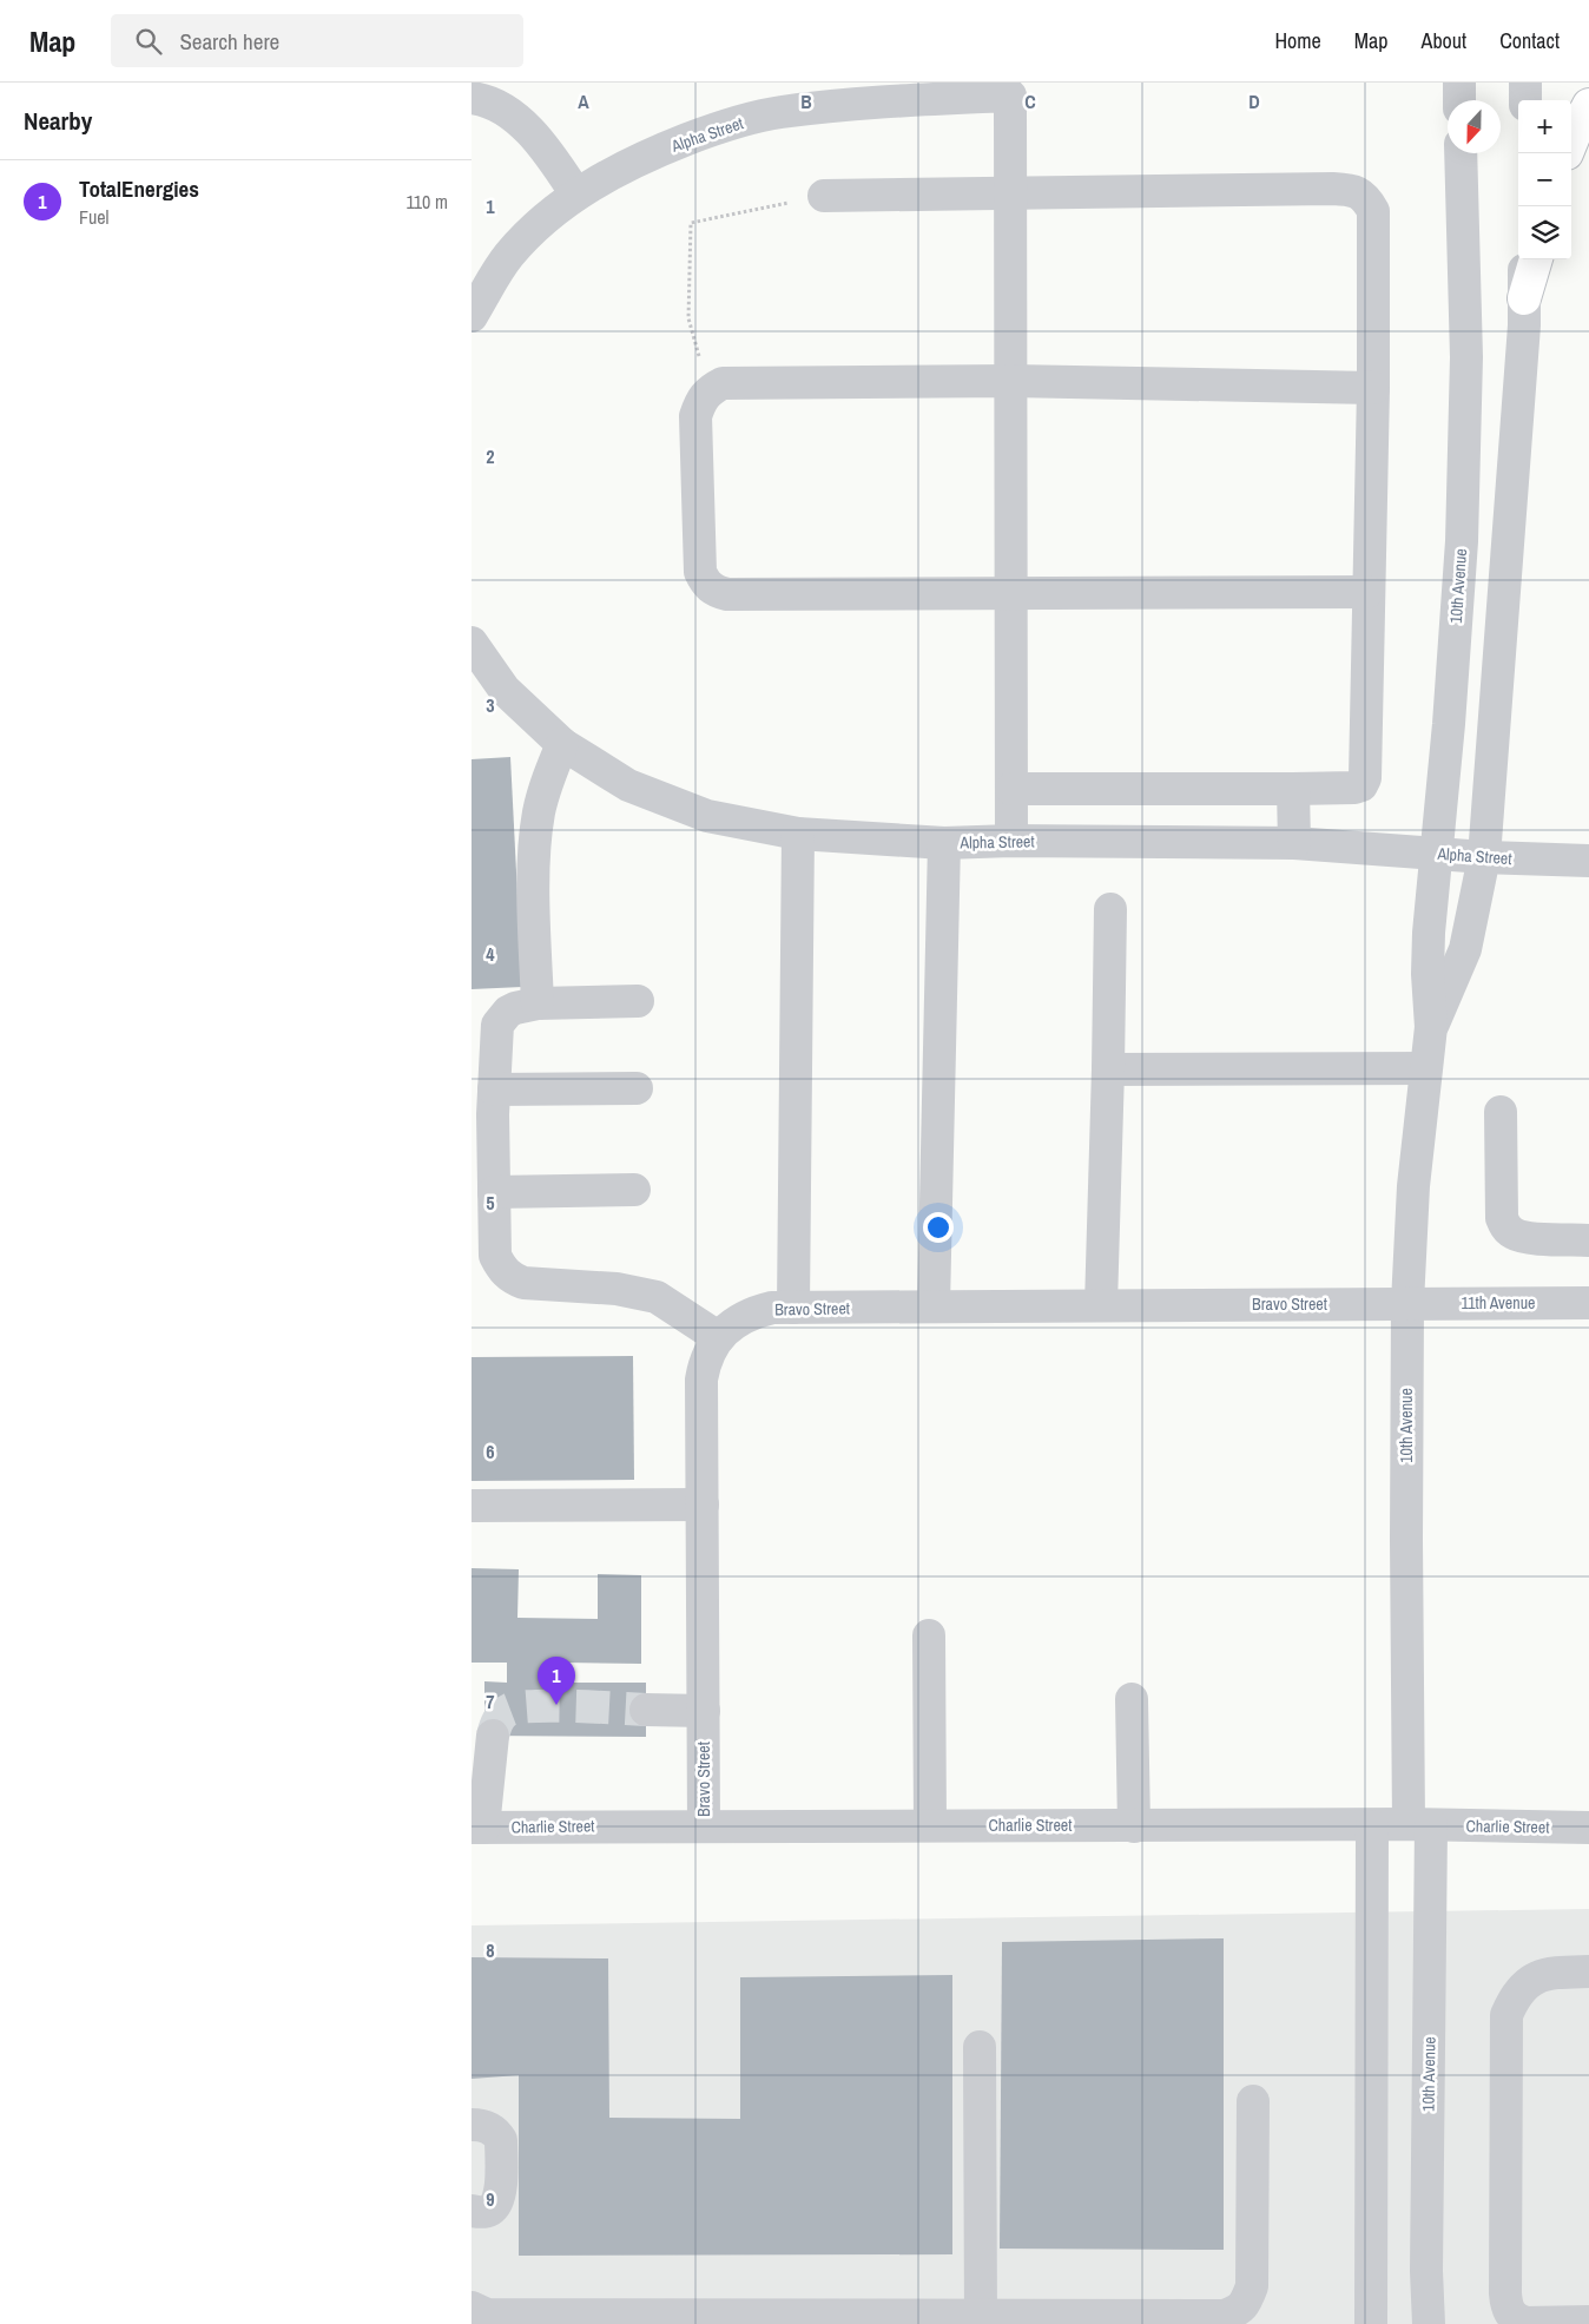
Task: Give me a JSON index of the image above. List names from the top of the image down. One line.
{"streets":{"lane":["Alpha Street","10th Avenue","11th Avenue","Bravo Street","Charlie Street"]},"crossings":[["Alpha Street","10th Avenue"],["10th Avenue","11th Avenue"],["10th Avenue","Bravo Street"],["10th Avenue","Charlie Street"],["11th Avenue","Bravo Street"],["Bravo Street","Charlie Street"]],"north":"bottom","page":{"header":"Map","search":"Search here","nav":["Home","Map","About","Contact"],"heading":"Nearby","map_buttons":["+","−"],"list":[{"mark":"1","name":"TotalEnergies","note":"Fuel","value":"110 m"}],"pins":"1"},"grid":{"columns":["A","B","C","D"],"rows":["1","2","3","4","5","6","7","8","9"]}}
